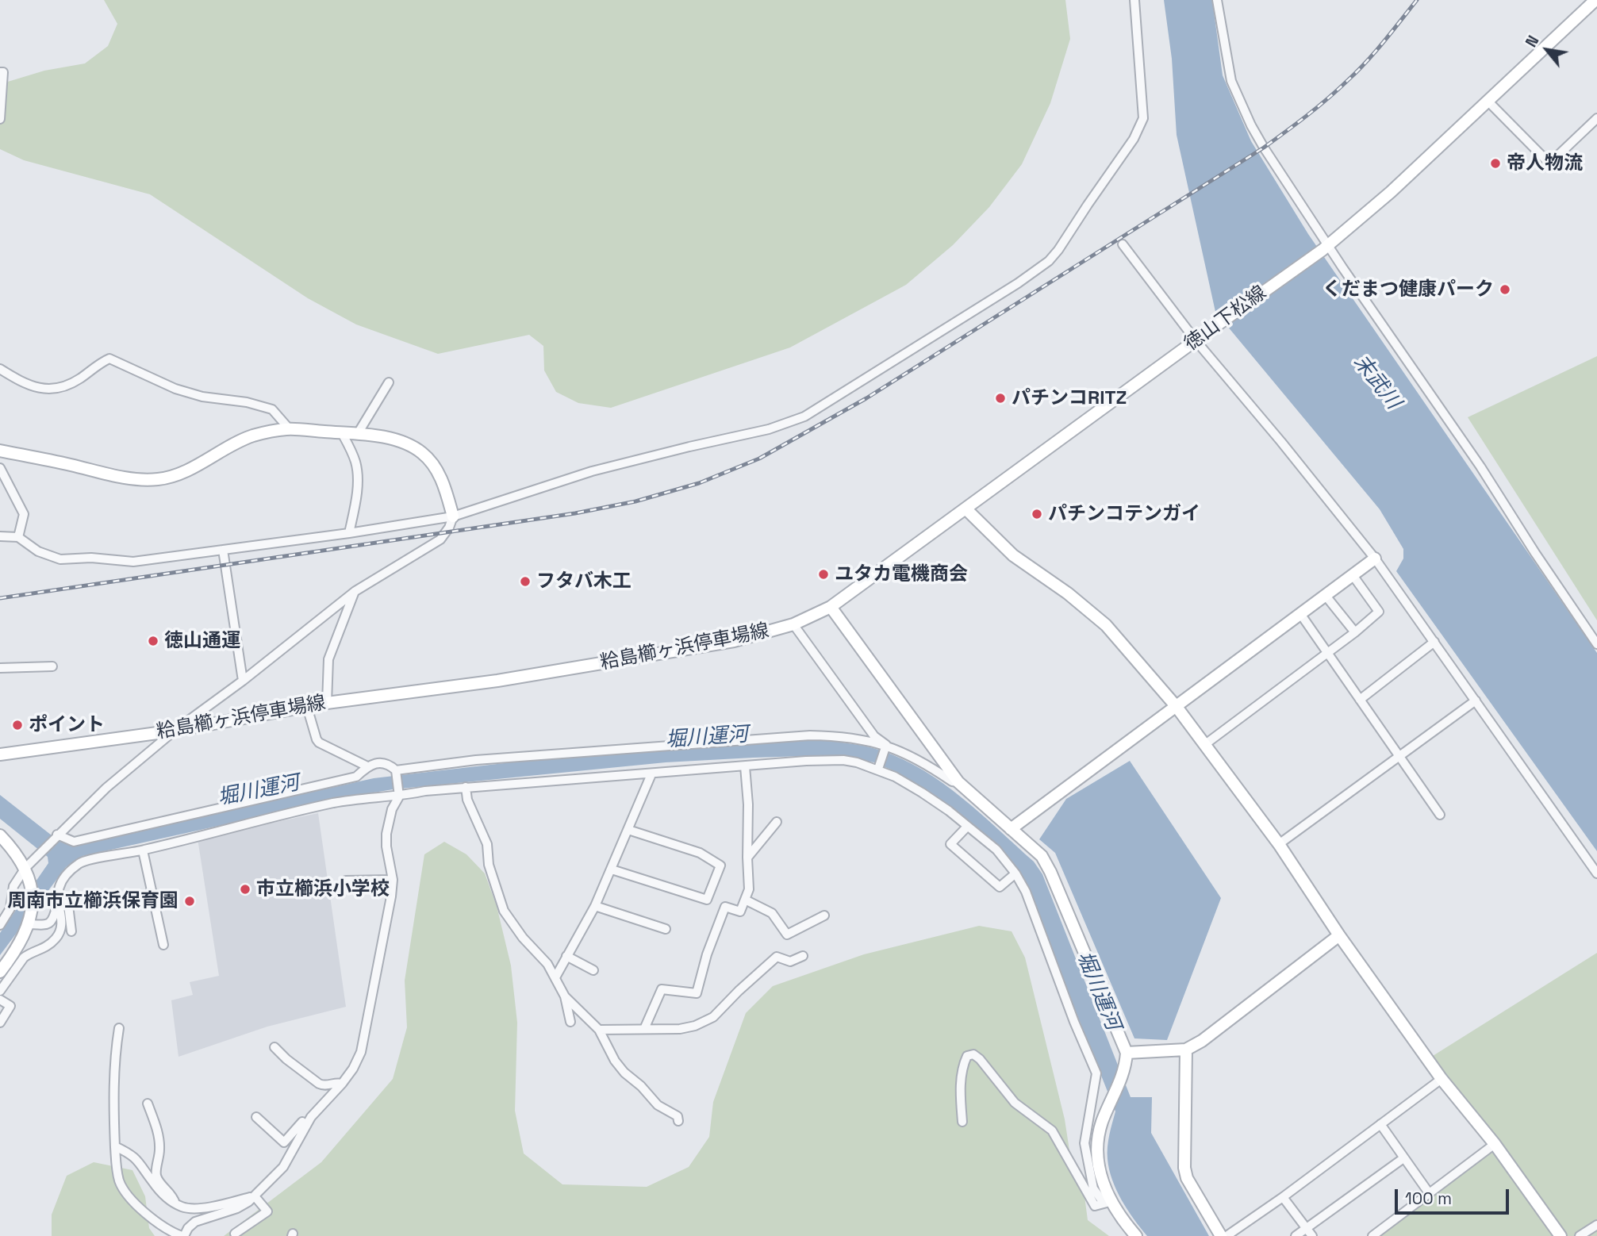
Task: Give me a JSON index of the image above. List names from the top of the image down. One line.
{"streets":{"main road":["徳山下松線","粭島櫛ヶ浜停車場線"]},"crossings":[["徳山下松線","粭島櫛ヶ浜停車場線"]],"water":["末武川","堀川運河"],"places":["帝人物流","くだまつ健康パーク","パチンコRITZ","パチンコテンガイ","ユタカ電機商会","フタバ木工","徳山通運","ポイント","市立櫛浜小学校","周南市立櫛浜保育園"],"scale_bar":"100 m","north":"top left"}
